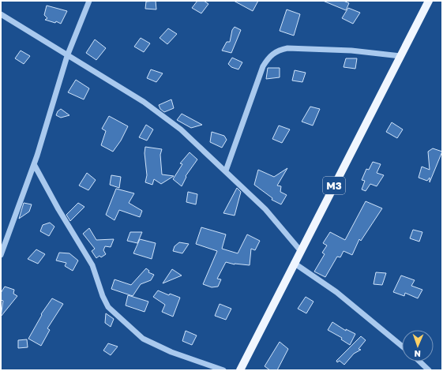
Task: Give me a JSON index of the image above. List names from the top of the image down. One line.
{"streets":{"main road":["M3"]},"north":"bottom"}
